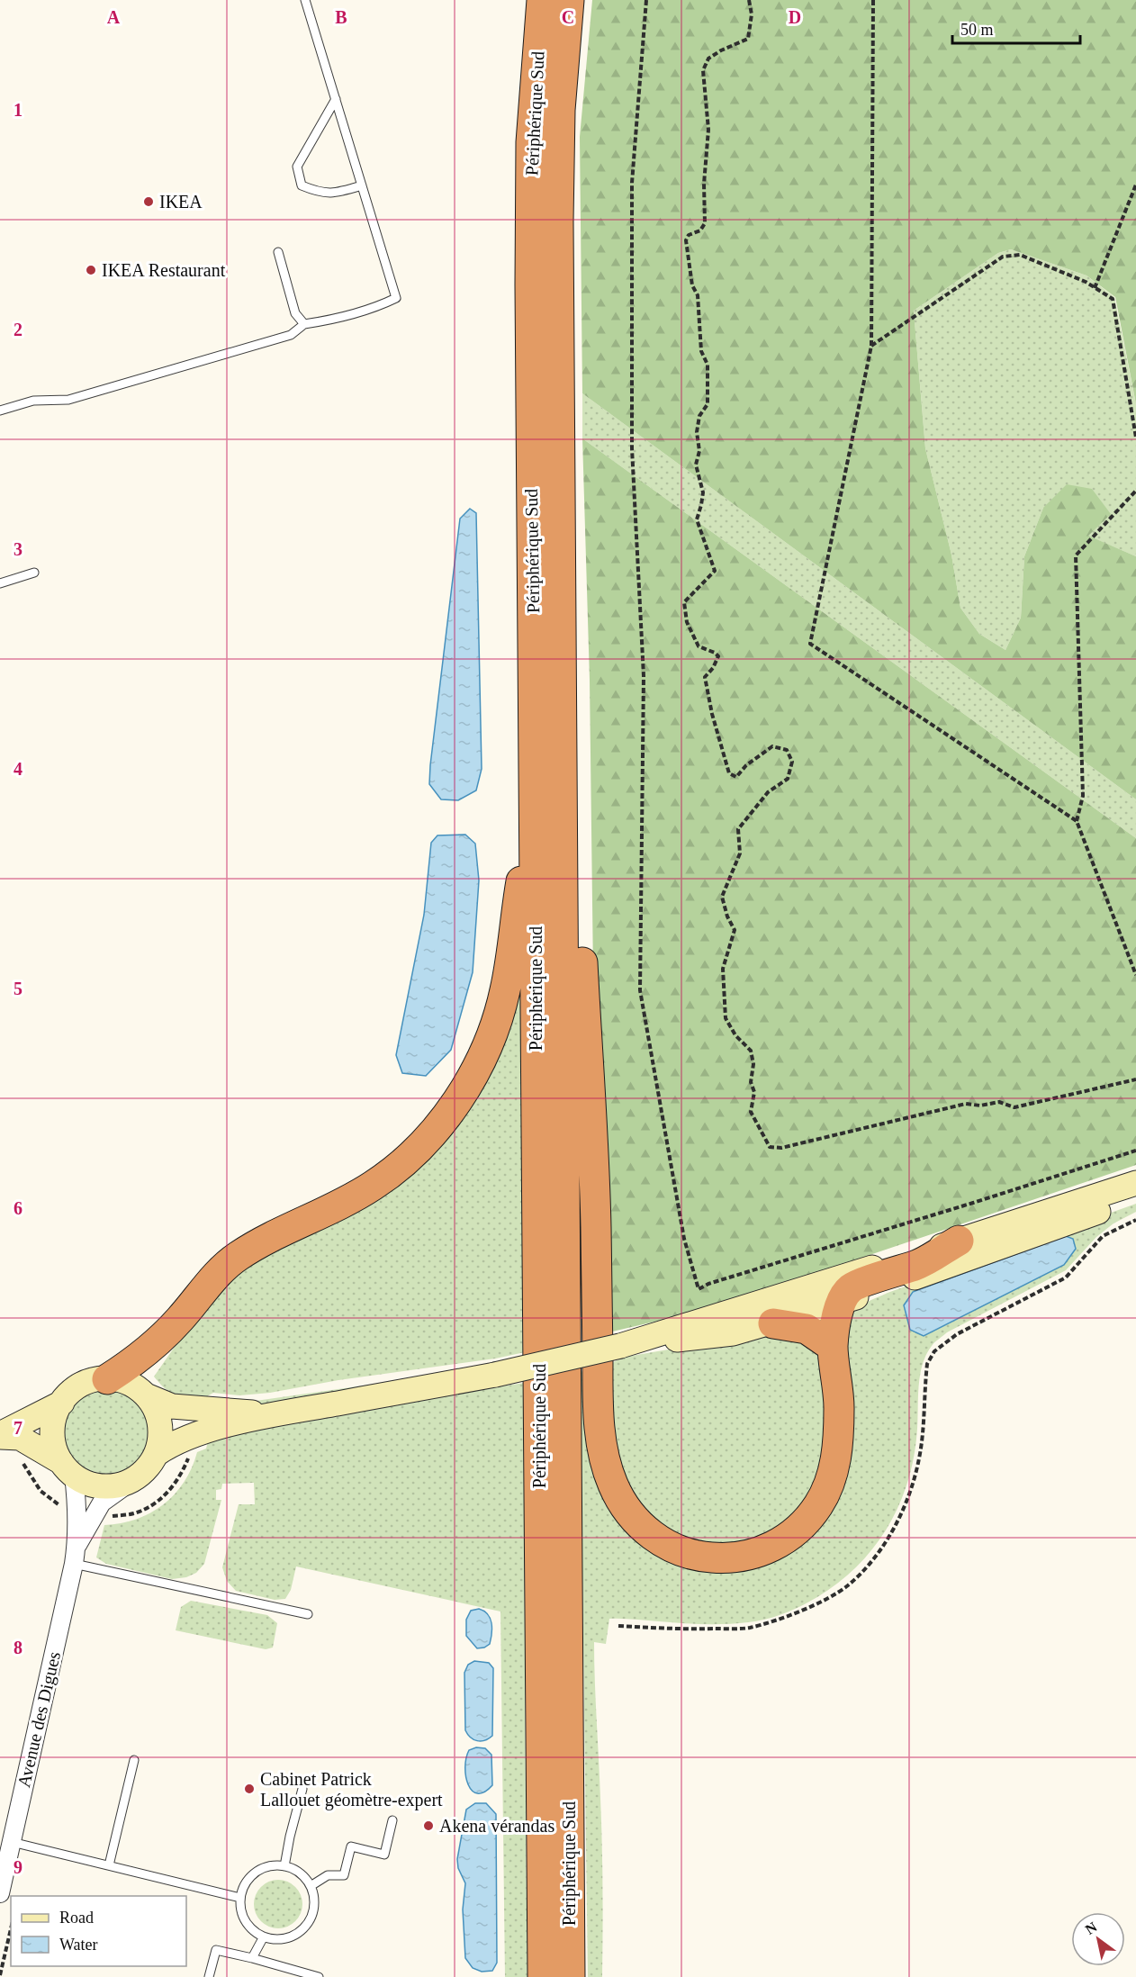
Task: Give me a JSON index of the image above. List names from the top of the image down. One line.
{"streets":{"highway":["Périphérique Sud"],"street":["Avenue des Digues"]},"places":["IKEA","IKEA Restaurant","Cabinet Patrick Lallouet géomètre-expert","Akena vérandas"],"legend":["Road","Water"],"scale_bar":"50 m","north":"top left","grid":{"columns":["A","B","C","D"],"rows":["1","2","3","4","5","6","7","8","9"]}}
